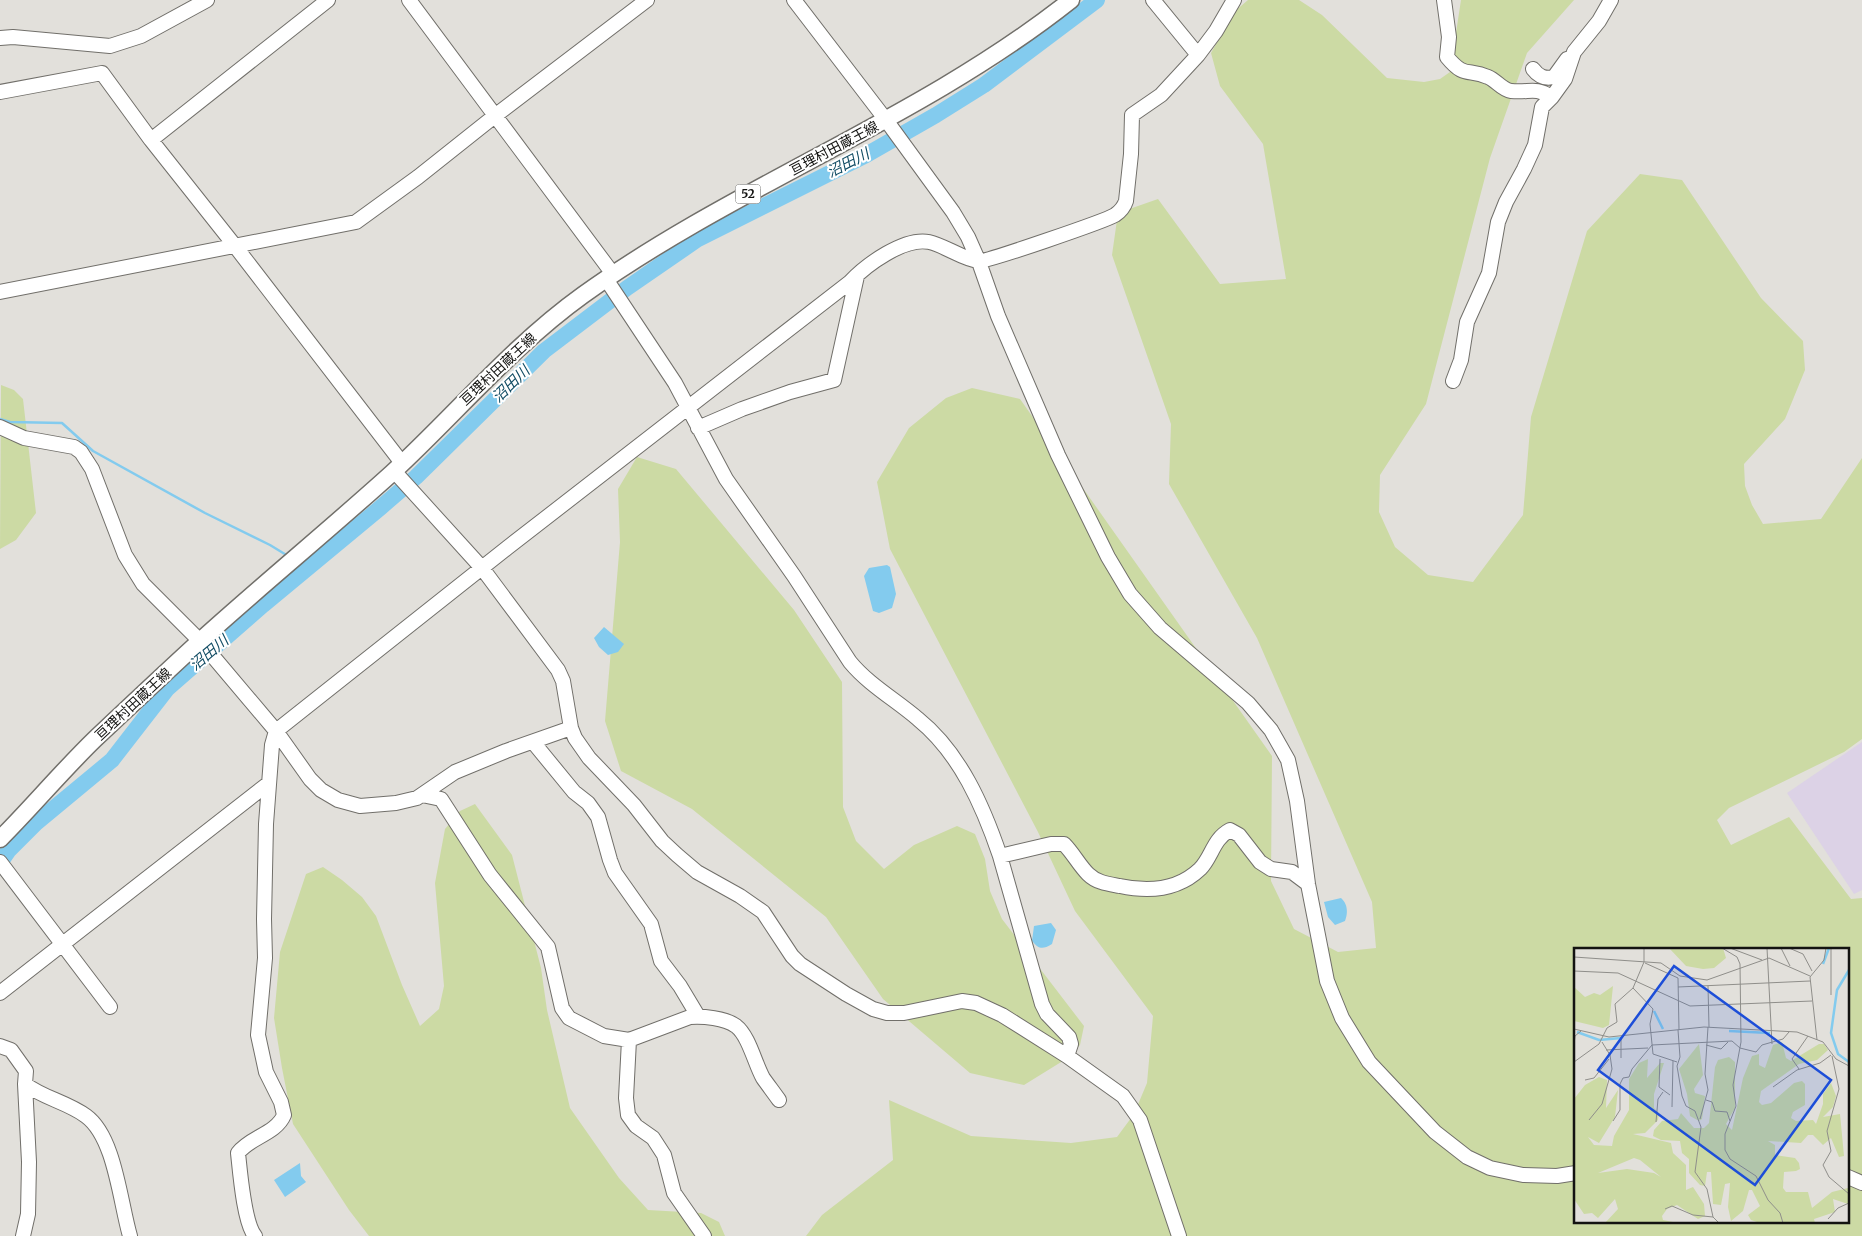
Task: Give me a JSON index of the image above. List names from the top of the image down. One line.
{"streets":{"main road":["亘理村田蔵王線","52"]},"water":["沼田川"]}
